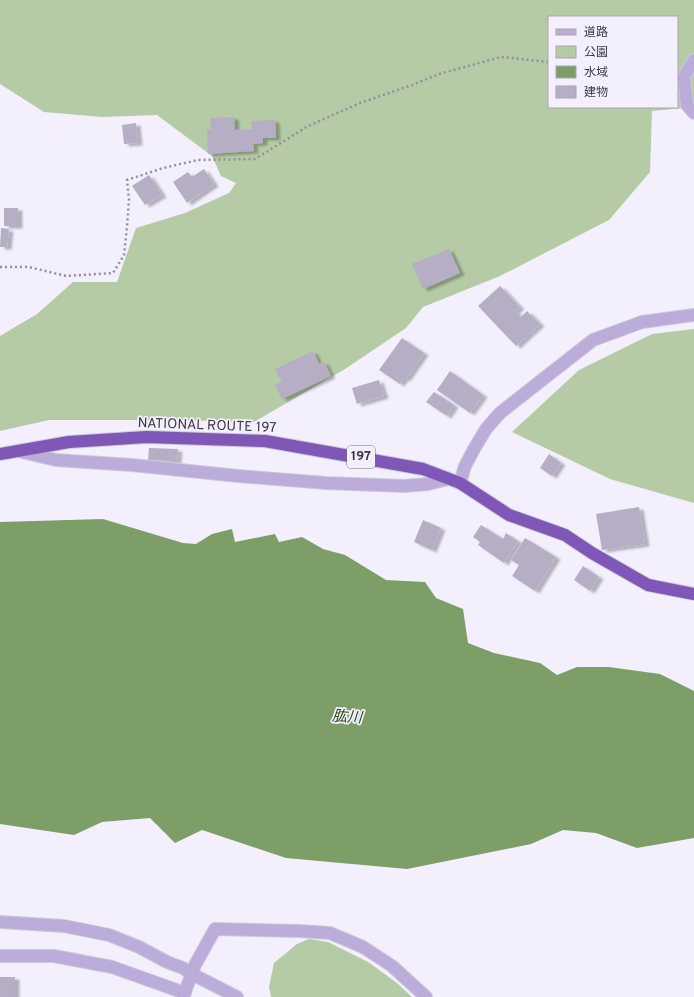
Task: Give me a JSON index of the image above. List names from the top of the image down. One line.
{"streets":{"highway":["NATIONAL ROUTE 197","197"]},"water":["肱川"],"legend":["道路","公園","水域","建物"]}
